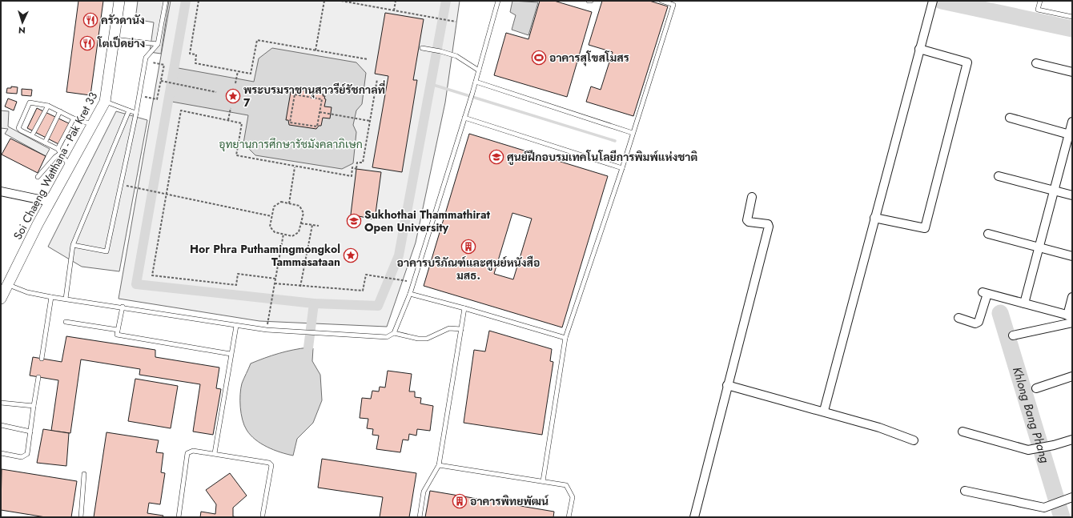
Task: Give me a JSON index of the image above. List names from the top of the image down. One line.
{"streets":{"street":["Soi Chaeng Watthana - Pak Kret 33"]},"water":["Khlong Bang Phang"],"parks":["อุทยานการศึกษารัชมังคลาภิเษก"],"places":{"restaurant":["ครัวดานัง","โตเป็ดย่าง"],"sports":["อาคารสุโขสโมสร"],"place":["พระบรมราชานุสาวรีย์รัชกาลที่ 7","Hor Phra Puthamingmongkol Tammasataan"],"school or university":["ศูนย์ฝึกอบรมเทคโนโลยีการพิมพ์แห่งชาติ","Sukhothai Thammathirat Open University"],"building":["อาคารบริภัณฑ์และศูนย์หนังสือ มสธ.","อาคารพิทยพัฒน์"]},"north":"bottom"}
